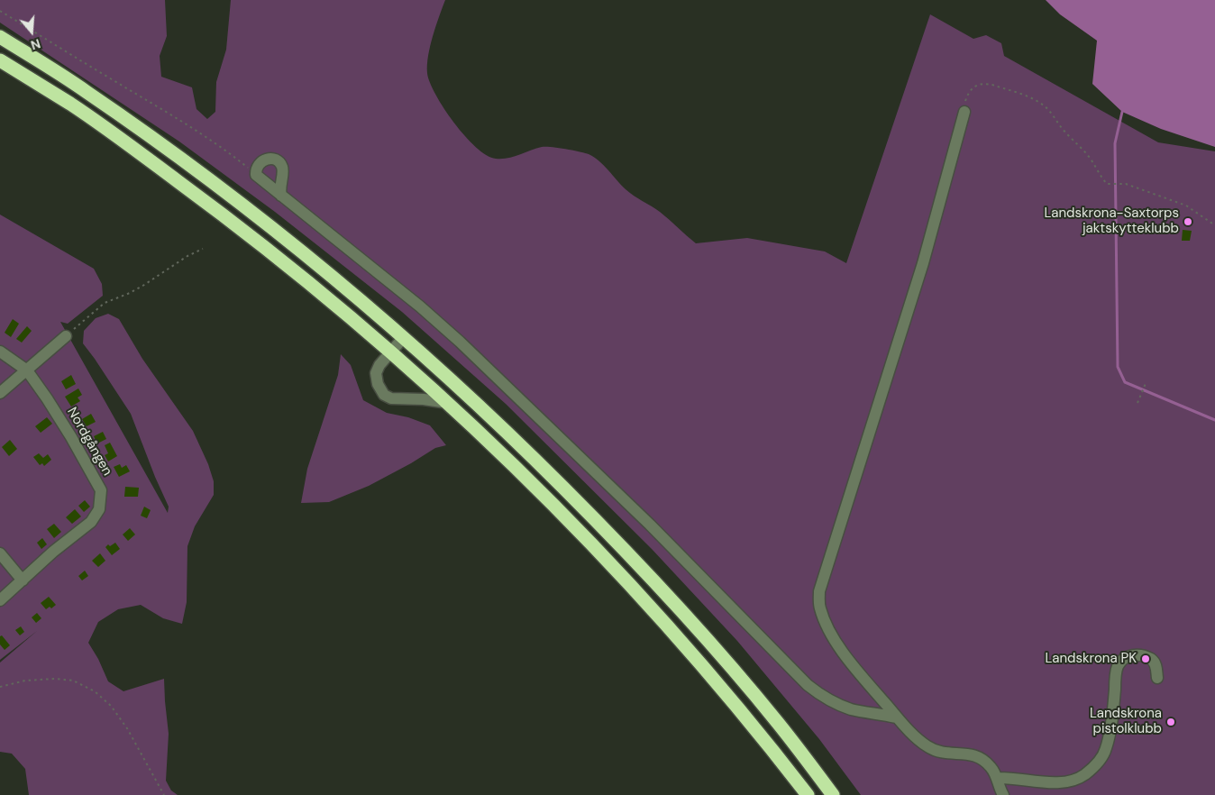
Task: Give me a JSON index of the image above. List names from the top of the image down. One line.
{"streets":{"street":["Nordgången"]},"places":["Landskrona-Saxtorps jaktskytteklubb","Landskrona PK","Landskrona pistolklubb"],"north":"bottom"}
